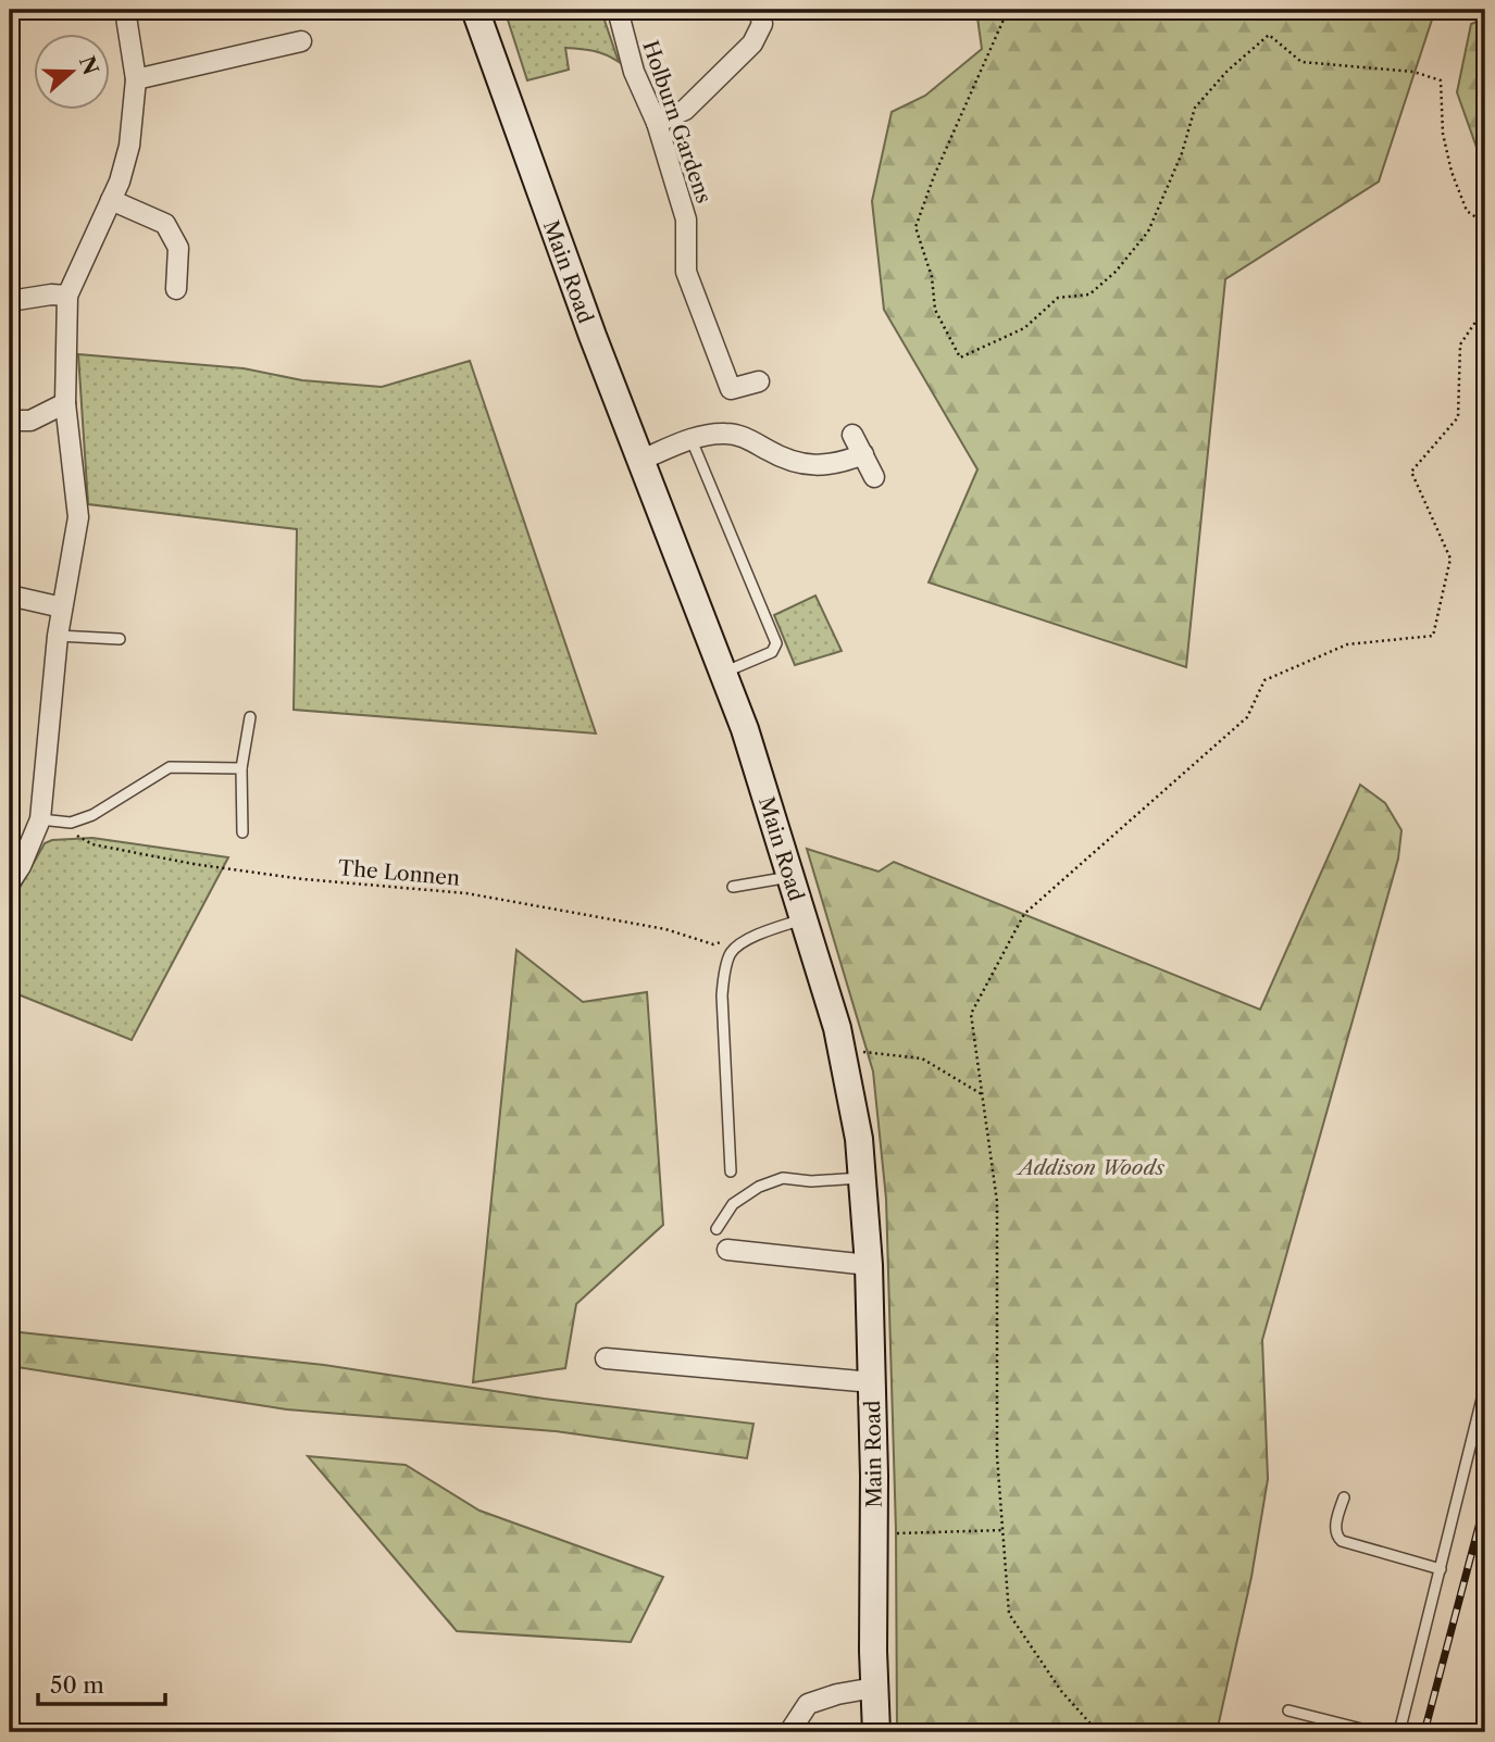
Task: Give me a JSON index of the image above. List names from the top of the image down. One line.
{"streets":{"main road":["Main Road"],"street":["Holburn Gardens"],"path":["The Lonnen"]},"parks":["Addison Woods"],"scale_bar":"50 m","north":"right"}
